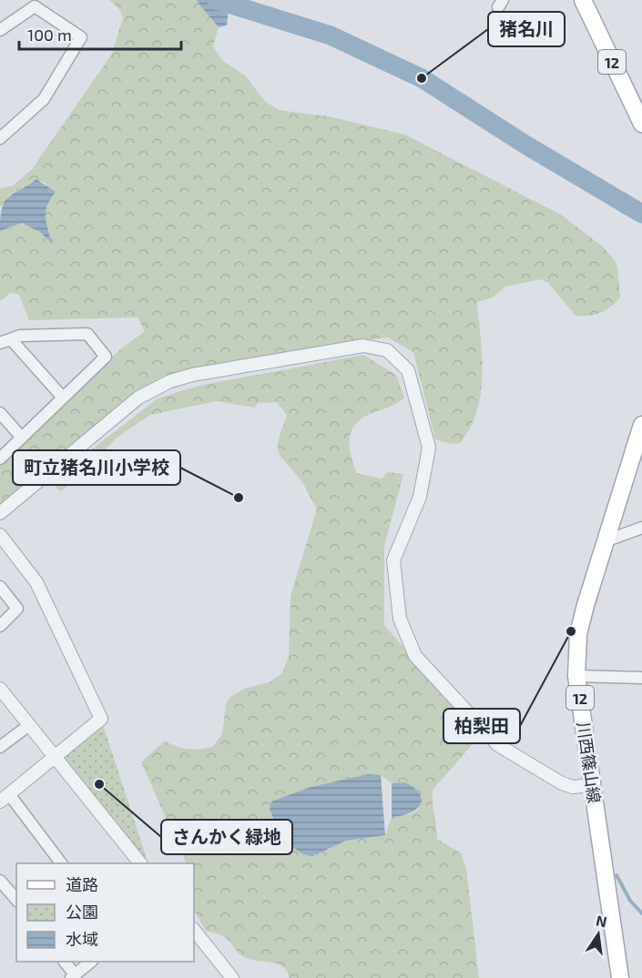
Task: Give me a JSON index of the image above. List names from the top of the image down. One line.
{"streets":{"main road":["12","川西篠山線"]},"places":["猪名川","町立猪名川小学校","柏梨田","さんかく緑地"],"legend":["道路","公園","水域"],"scale_bar":"100 m","north":"top"}
